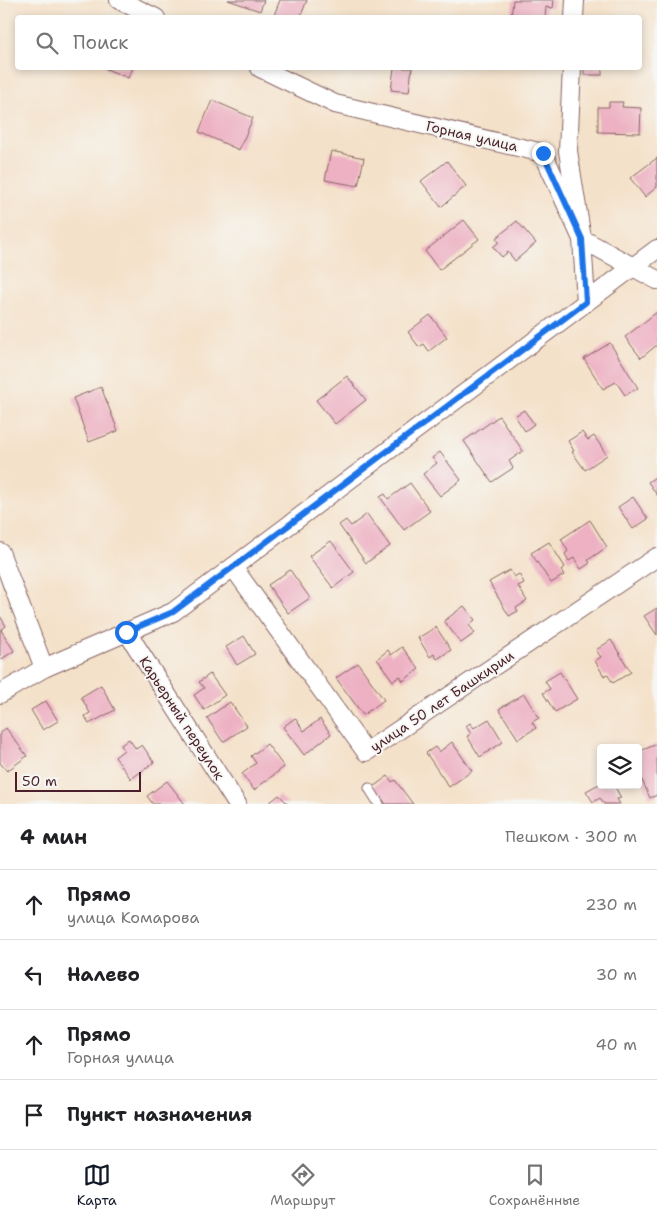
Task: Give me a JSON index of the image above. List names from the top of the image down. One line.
{"streets":{"street":["Горная улица","улица 50 лет Башкирии","Карьерный переулок"]},"scale_bar":"50 m","page":{"search":"Поиск","scale":"50 m","heading":["4 мин","Пешком · 300 m"],"list":[["Прямо","улица Комарова","230 m"],["Налево","30 m"],["Прямо","Горная улица","40 m"],"Пункт назначения"],"nav":["Карта","Маршрут","Сохранённые"]}}
